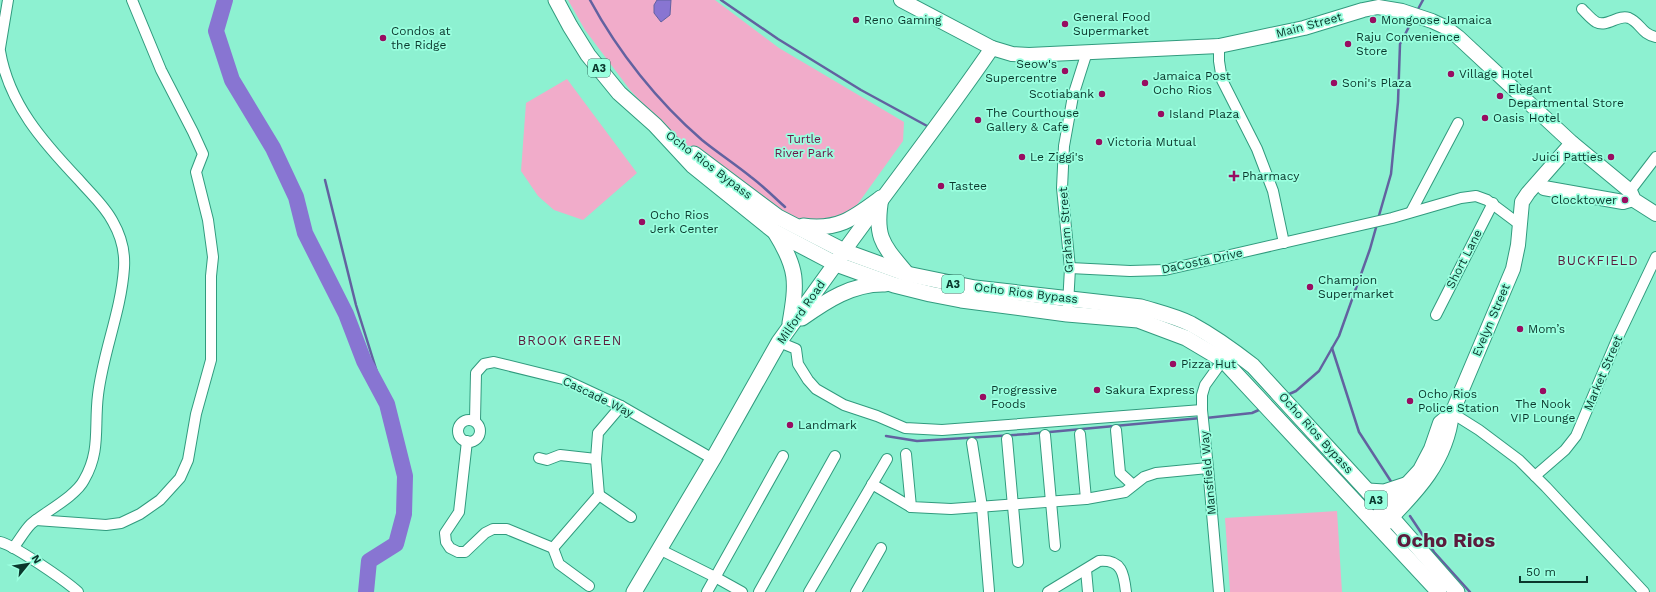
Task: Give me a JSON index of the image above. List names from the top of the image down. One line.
{"streets":{"main road":["A3","Ocho Rios Bypass","Milford Road"],"street":["Main Street","Graham Street","Short Lane","DaCosta Drive","Evelyn Street","Market Street","Cascade Way","Mansfield Way"]},"crossings":[["Main Street","Graham Street"],["Main Street","Milford Road"],["Main Street","Evelyn Street"],["A3","Ocho Rios Bypass"],["Ocho Rios Bypass","Graham Street"],["Ocho Rios Bypass","Milford Road"],["Ocho Rios Bypass","Evelyn Street"],["Ocho Rios Bypass","Mansfield Way"],["Graham Street","DaCosta Drive"],["Milford Road","Cascade Way"]],"districts":["BUCKFIELD","BROOK GREEN","Ocho Rios"],"parks":["Turtle River Park"],"places":{"other":["Reno Gaming","Mongoose Jamaica","General Food Supermarket","Condos at the Ridge","Raju Convenience Store","Seow's Supercentre","Village Hotel","Jamaica Post Ocho Rios","Soni's Plaza","Scotiabank","Elegant Departmental Store","Island Plaza","Oasis Hotel","The Courthouse Gallery & Cafe","Victoria Mutual","Le Ziggi's","Juici Patties","Tastee","Clocktower","Ocho Rios Jerk Center","Champion Supermarket","Mom’s","Pizza Hut","Sakura Express","The Nook VIP Lounge","Progressive Foods","Ocho Rios Police Station","Landmark"],"health":["Pharmacy"]},"scale_bar":"50 m","north":"top right"}
